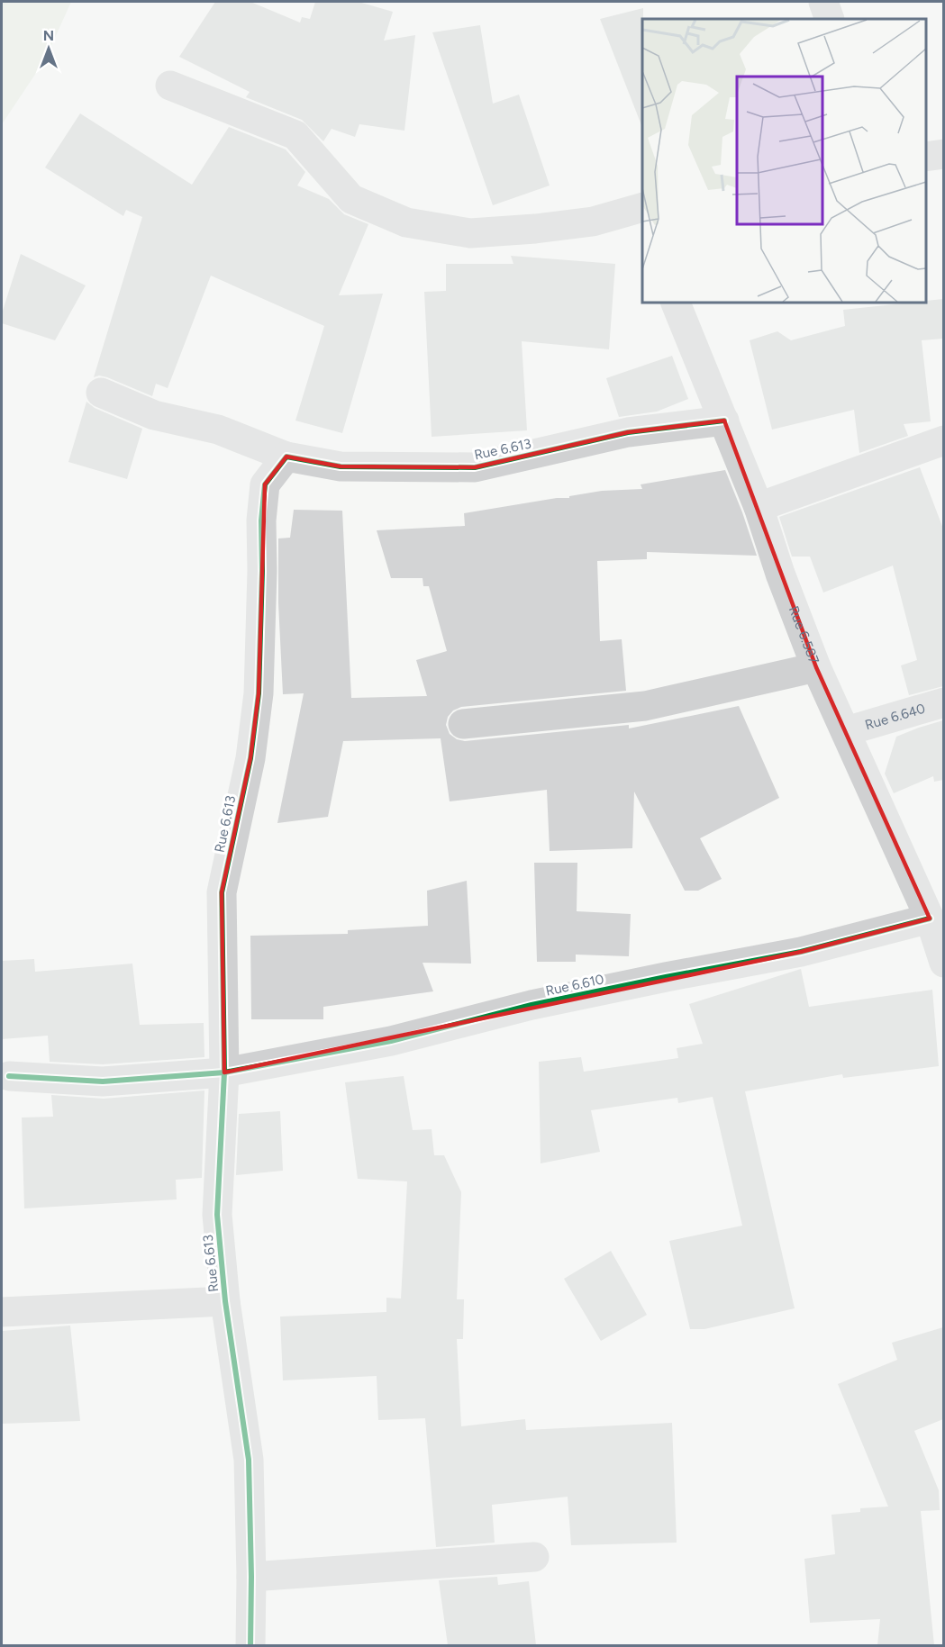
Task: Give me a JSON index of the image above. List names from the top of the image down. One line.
{"streets":{"street":["Rue 6.613","Rue 6.587","Rue 6.640","Rue 6.610"]},"crossings":[["Rue 6.613","Rue 6.587"],["Rue 6.613","Rue 6.610"],["Rue 6.587","Rue 6.640"],["Rue 6.587","Rue 6.610"]],"north":"top"}
